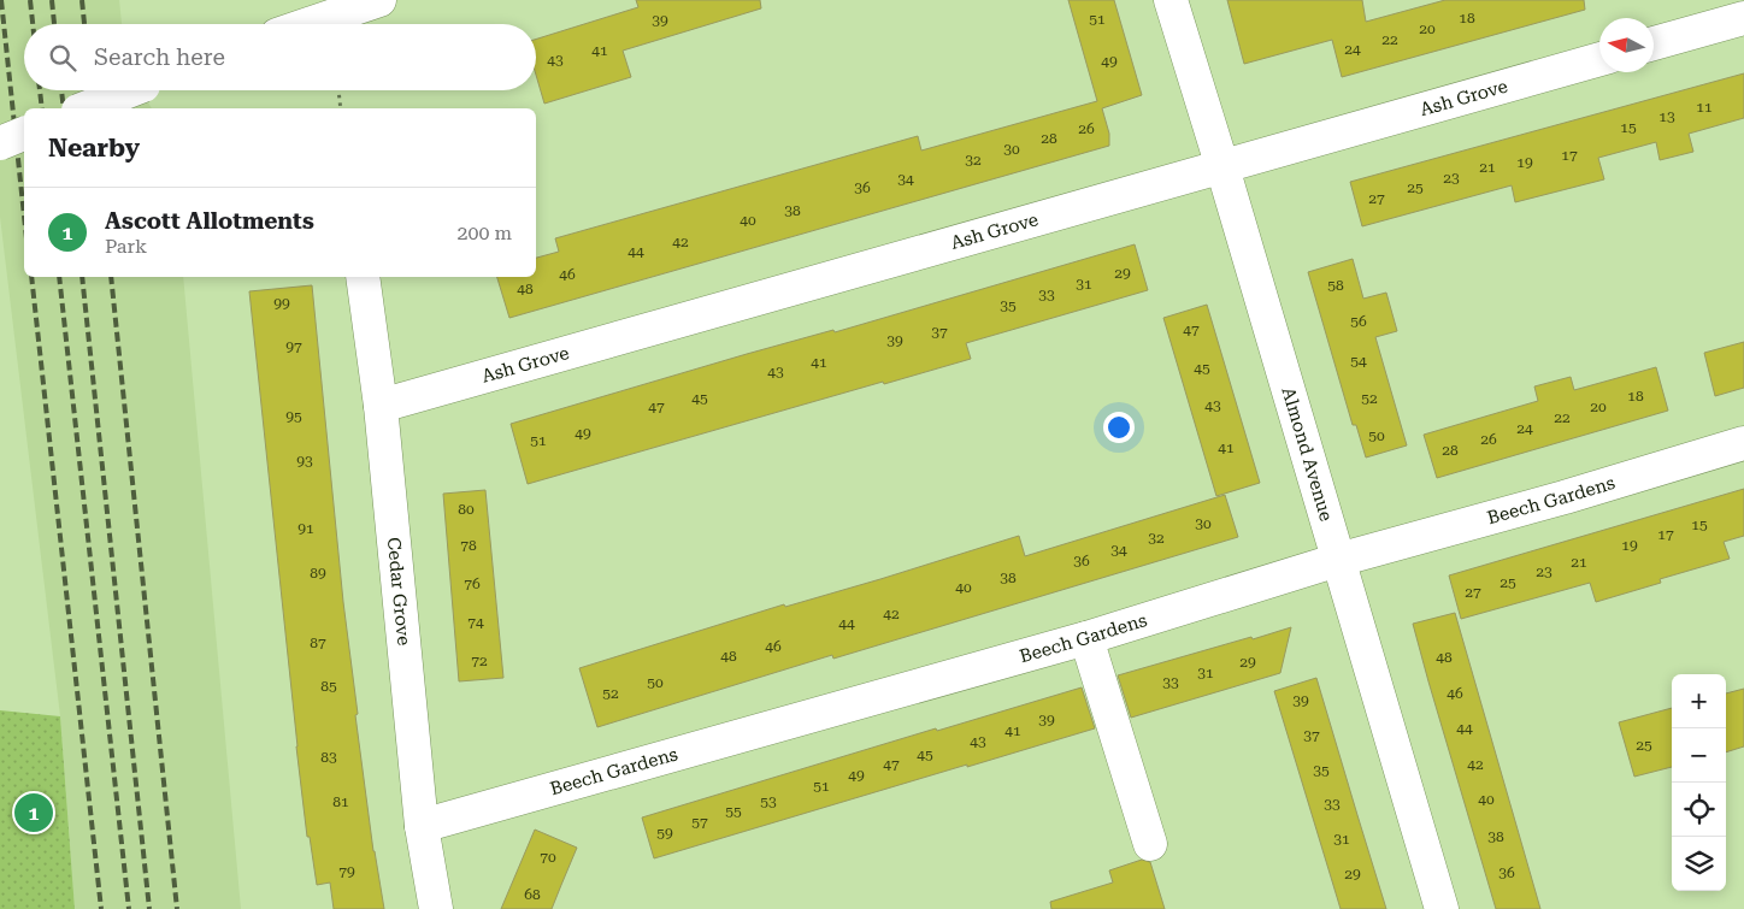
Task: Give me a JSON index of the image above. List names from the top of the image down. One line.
{"streets":{"street":["Ash Grove","Almond Avenue","Beech Gardens","Cedar Grove"]},"crossings":[["Ash Grove","Almond Avenue"],["Ash Grove","Cedar Grove"],["Almond Avenue","Beech Gardens"],["Beech Gardens","Cedar Grove"]],"house_numbers":["18","51","39","20","22","24","41","43","49","11","13","15","26","28","30","17","32","19","21","23","34","36","25","27","38","40","42","44","29","46","31","58","48","33","99","35","56","47","37","39","97","54","41","45","43","18","45","52","43","47","20","95","22","24","49","50","26","51","41","28","93","80","30","15","91","17","32","78","19","34","36","21","23","89","38","25","76","40","27","42","74","44","87","46","48","48","72","29","31","50","33","85","52","46","39","39","44","41","37","43","25","45","83","47","42","35","49","51","40","81","53","33","55","57","59","38","31","70","79","36","29","68"],"north":"left","page":{"search":"Search here","heading":"Nearby","list":[{"mark":"1","name":"Ascott Allotments","note":"Park","value":"200 m"}],"map_buttons":["+","−"],"pins":"1"}}
